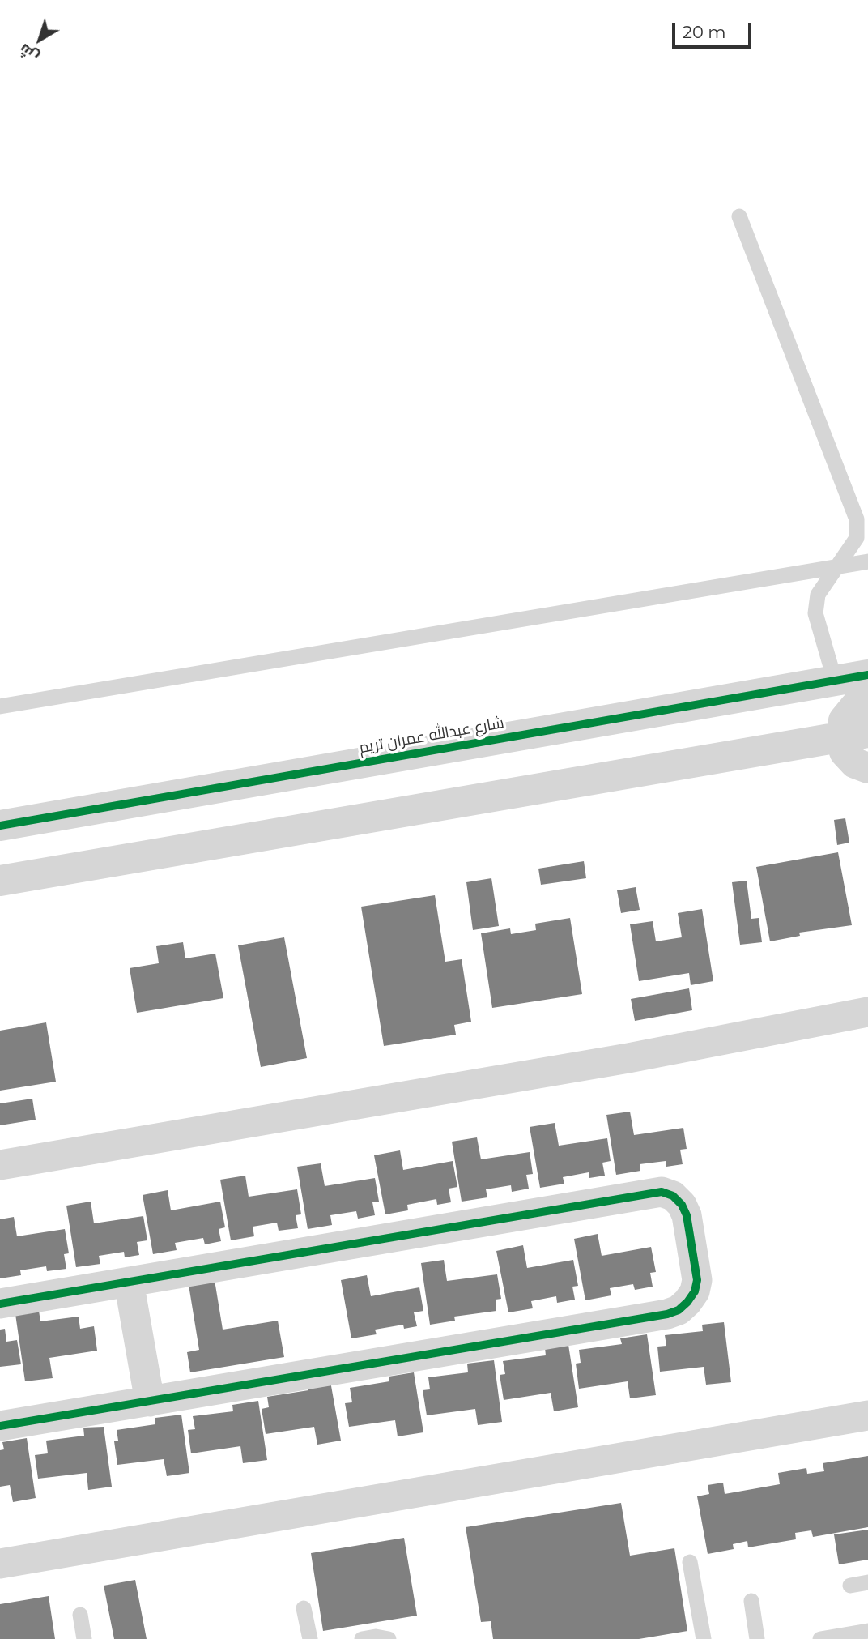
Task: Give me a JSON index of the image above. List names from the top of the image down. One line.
{"streets":{"street":["شارع عبدالله عمران تريم"]},"scale_bar":"20 m","north":"bottom left"}
